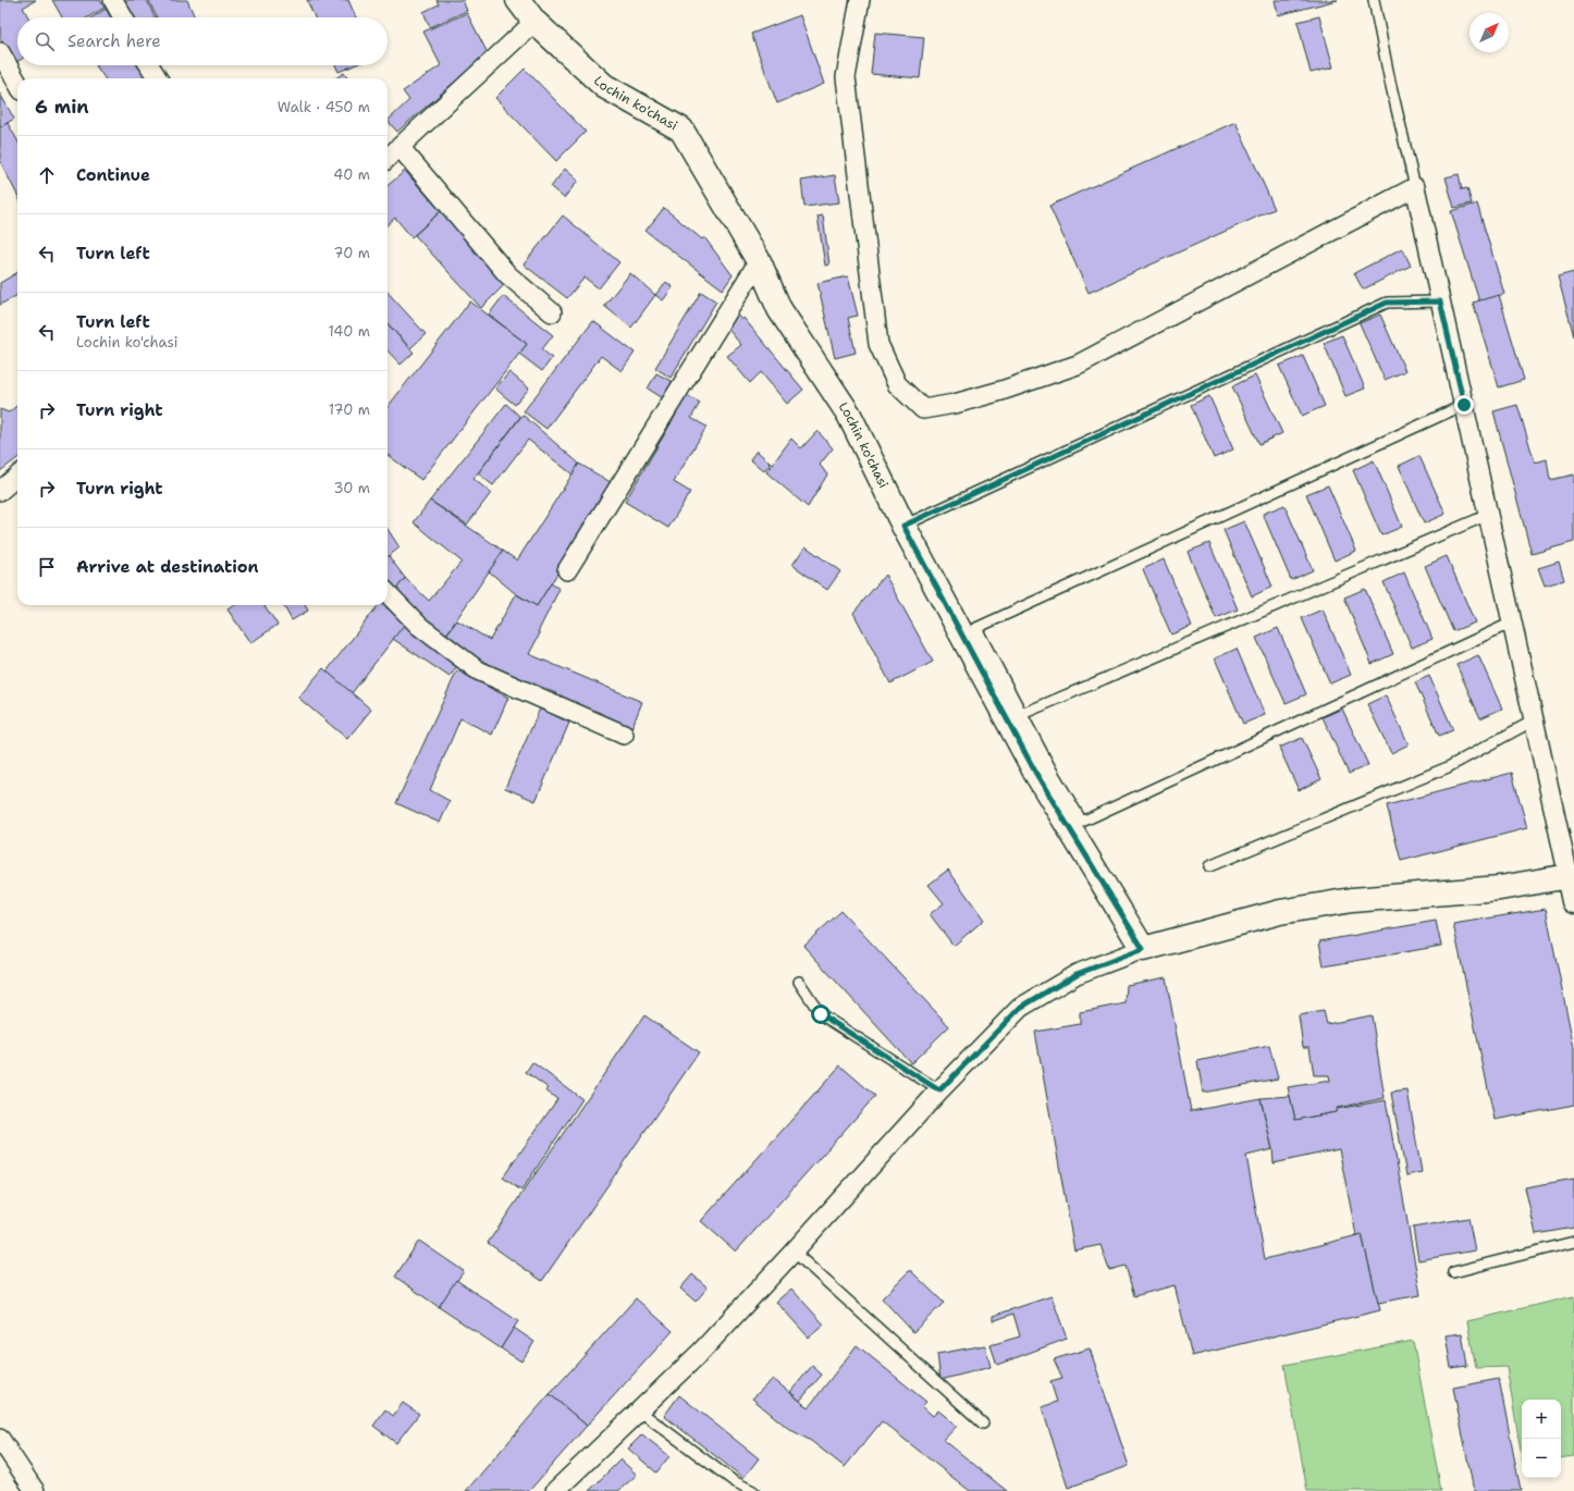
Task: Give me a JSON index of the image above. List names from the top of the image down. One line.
{"streets":{"street":["Lochin ko'chasi"]},"north":"top right","page":{"search":"Search here","heading":["6 min","Walk · 450 m"],"list":[["Continue","40 m"],["Turn left","70 m"],["Turn left","Lochin ko'chasi","140 m"],["Turn right","170 m"],["Turn right","30 m"],"Arrive at destination"],"map_buttons":["+","−"]}}
